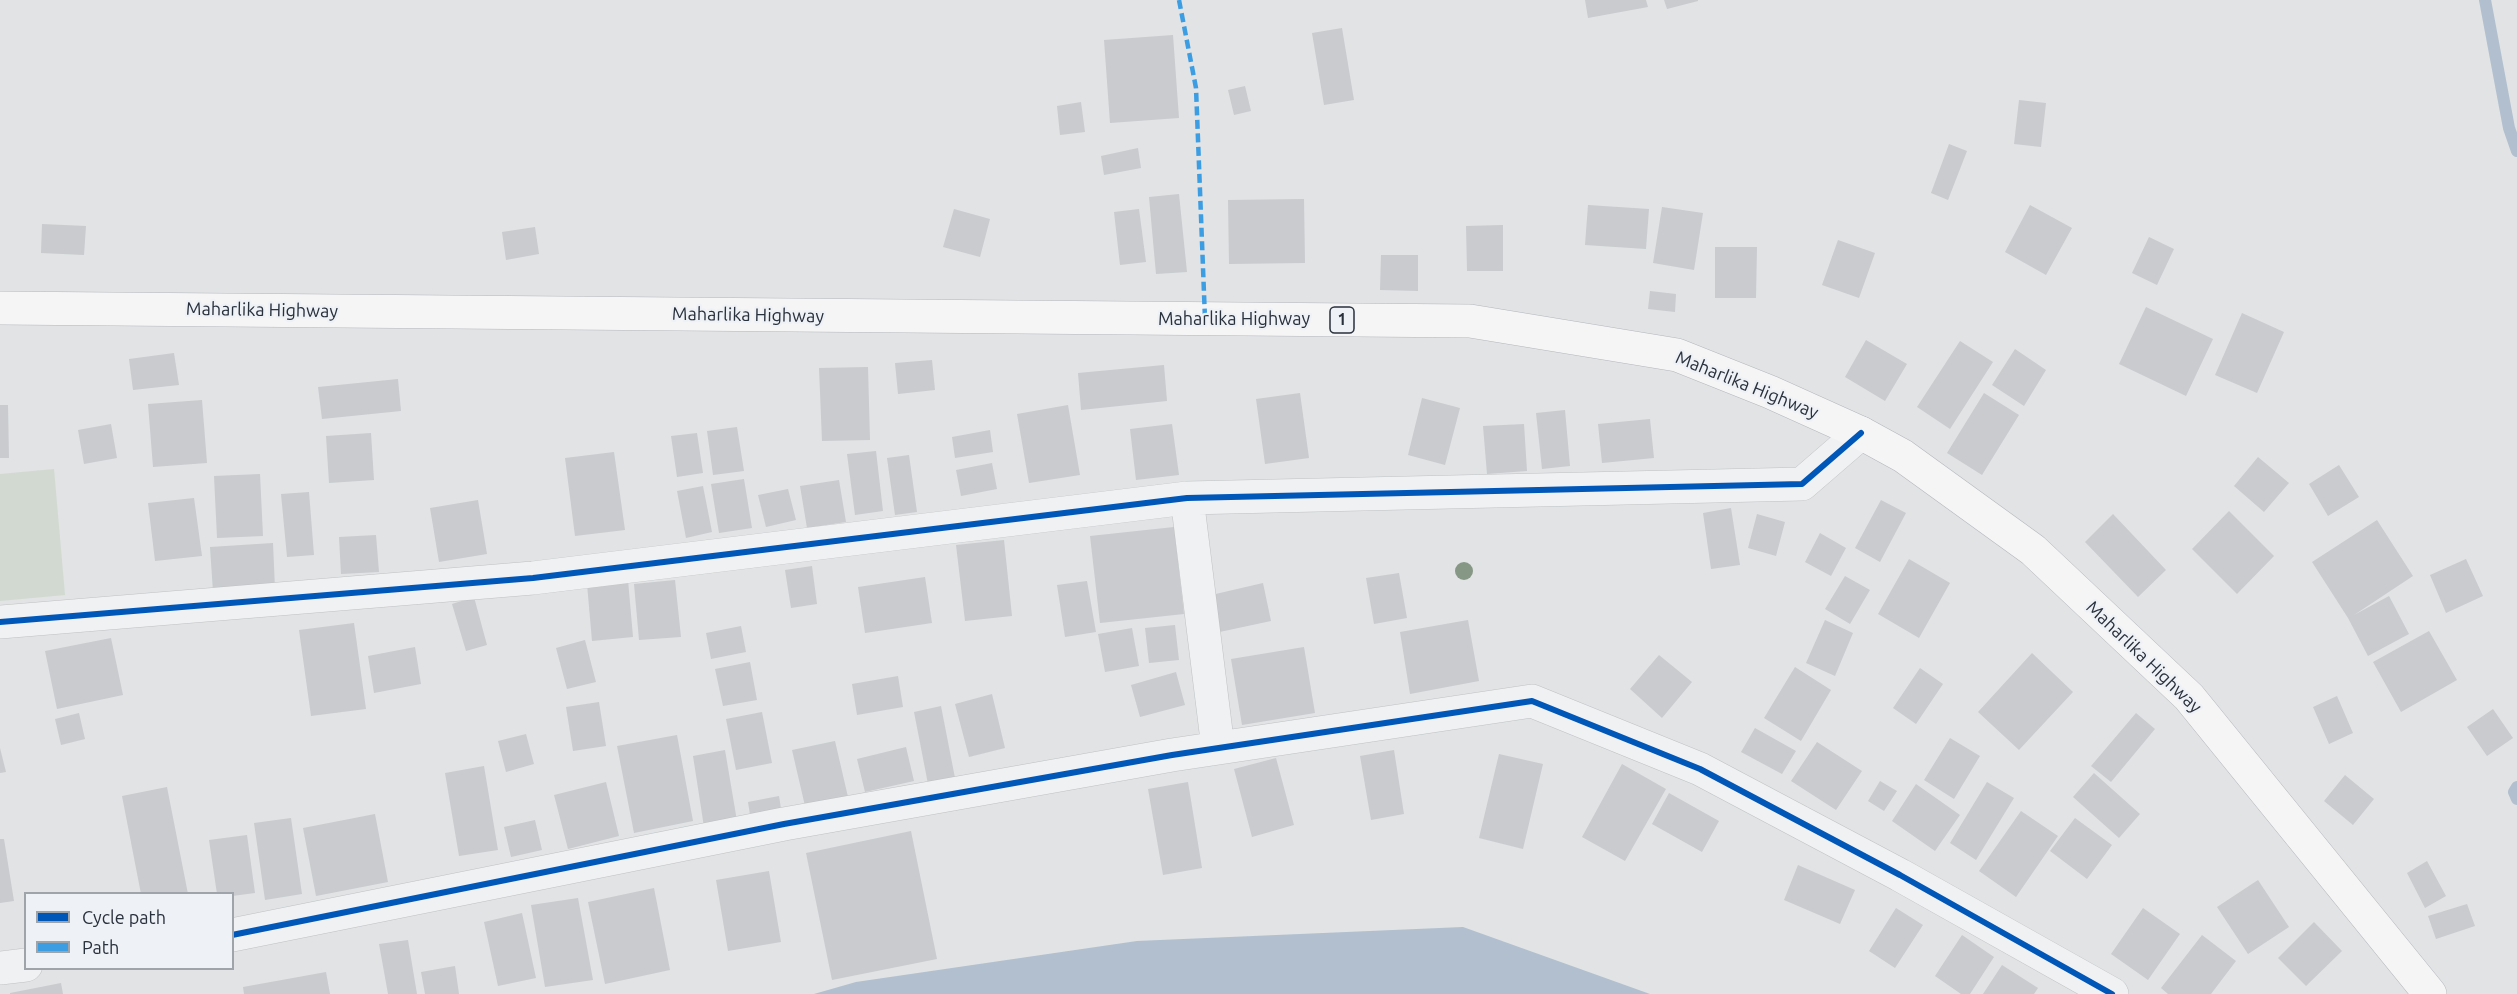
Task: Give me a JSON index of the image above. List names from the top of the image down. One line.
{"streets":{"highway":["Maharlika Highway","1"]},"legend":["Cycle path","Path"]}
